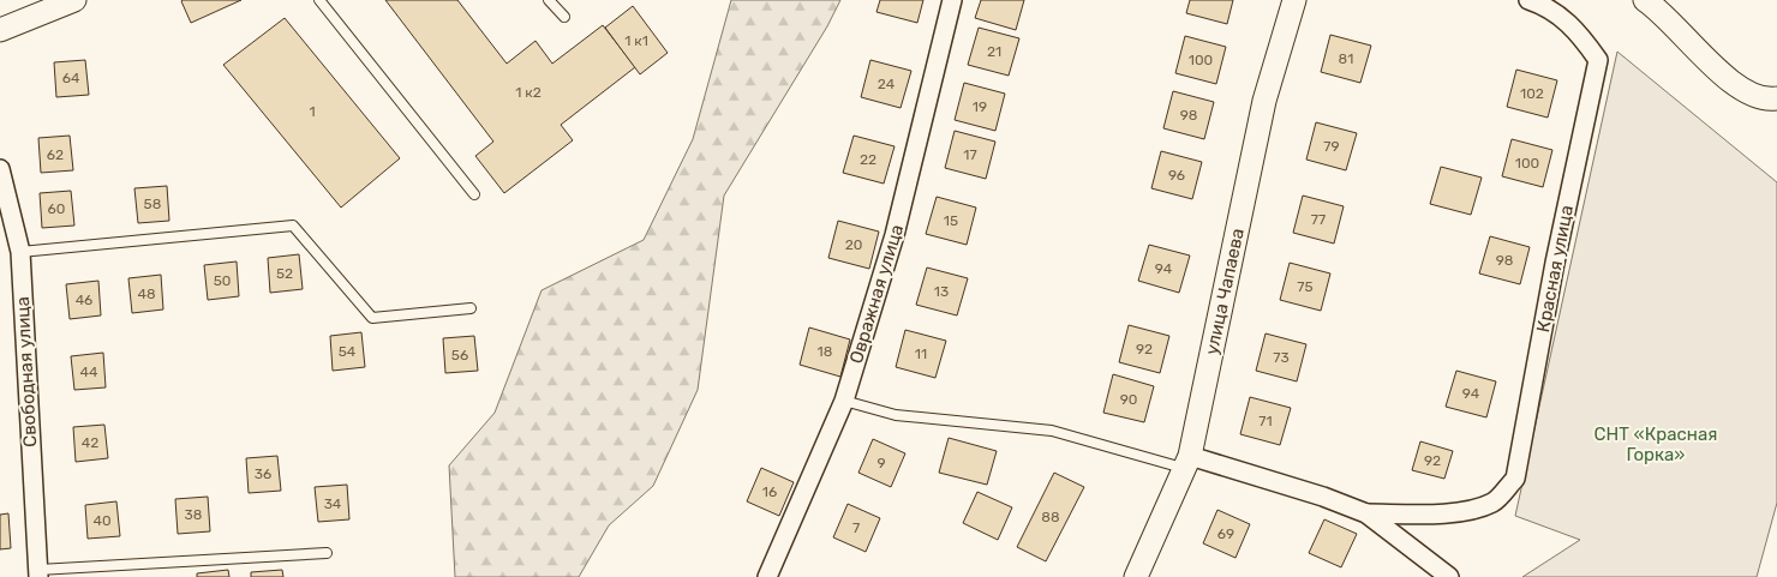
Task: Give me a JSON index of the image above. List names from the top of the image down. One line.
{"streets":{"street":["Красная улица","улица Чапаева","Овражная улица","Свободная улица"]},"parks":["СНТ «Красная Горка»"],"house_numbers":["1 к1","21","81","100","64","24","1 к2","102","19","1","98","79","62","17","22","100","96","58","60","77","15","20","98","94","52","50","75","13","48","46","92","54","18","11","56","73","44","94","90","71","42","92","9","36","16","34","38","88","40","7","69"]}
